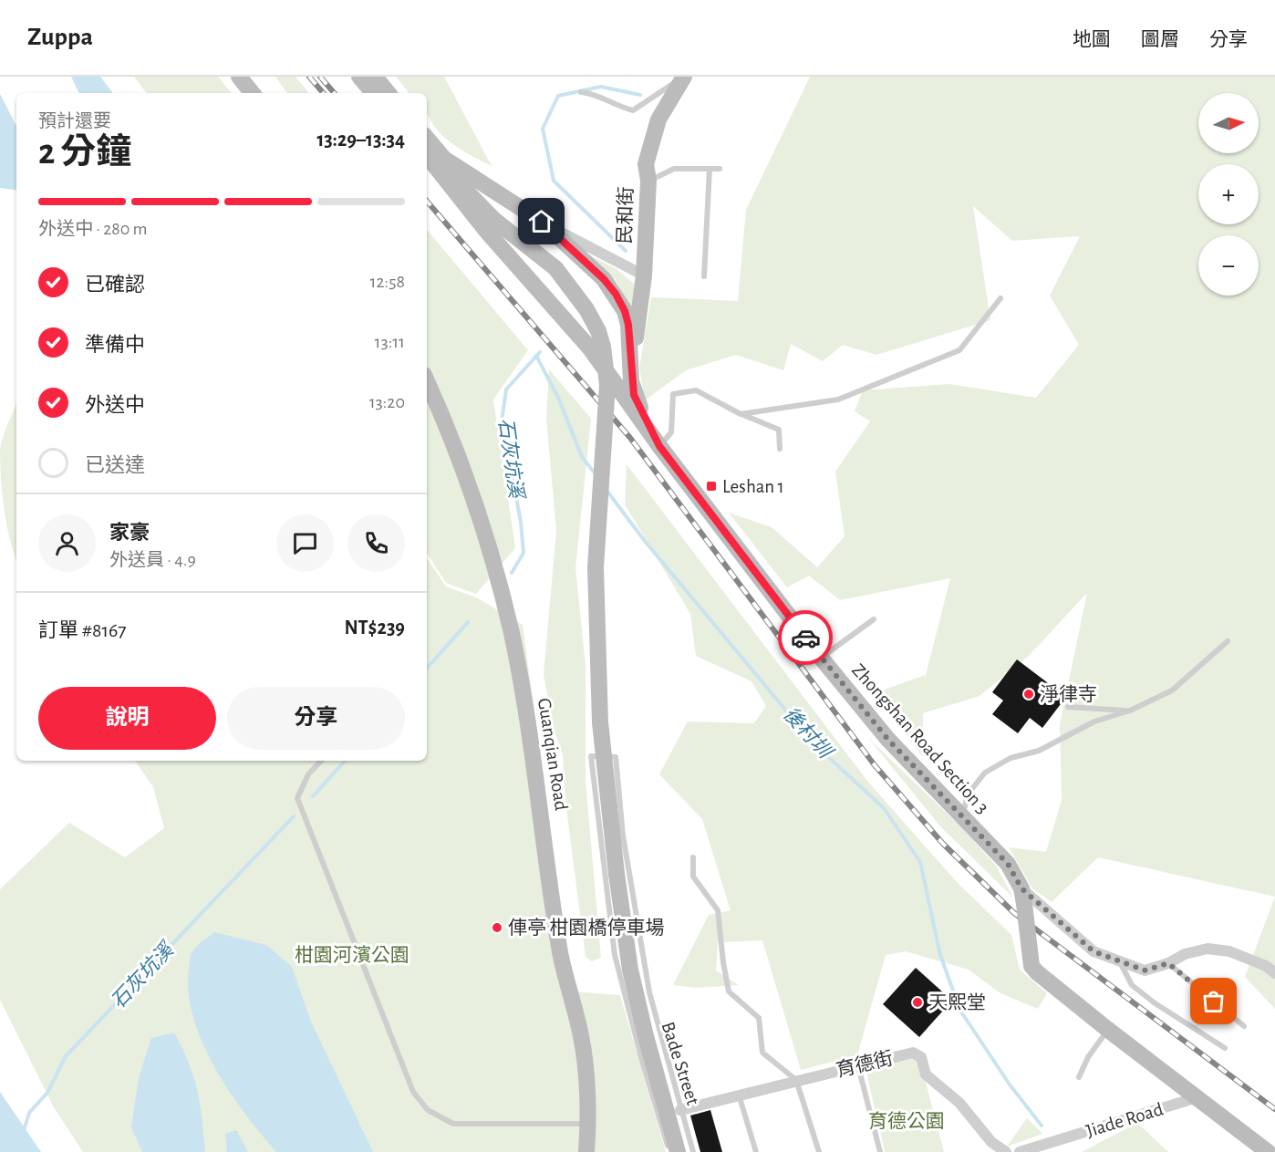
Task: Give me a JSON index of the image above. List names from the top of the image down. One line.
{"streets":{"street":["民和街","Zhongshan Road Section 3","Guanqian Road","Bade Street","育德街","Jiade Road"]},"crossings":[["民和街","Zhongshan Road Section 3"],["Zhongshan Road Section 3","Bade Street"]],"water":["石灰坑溪","後村圳"],"parks":["柑園河濱公園","育德公園"],"places":{"transit":["Leshan 1"],"other":["淨律寺","俥亭 柑園橋停車場","天熙堂"]},"north":"right","page":{"header":"Zuppa","nav":["地圖","圖層","分享"],"map_buttons":["+","−"],"heading":["2 分鐘","預計還要","13:29–13:34"],"panel":["家豪","外送員 · 4.9","訂單 #8167","NT$239"],"bar":"外送中 · 280 m","list":[["已確認","12:58"],["準備中","13:11"],["外送中","13:20"],"已送達"],"buttons":["說明","分享"]}}
